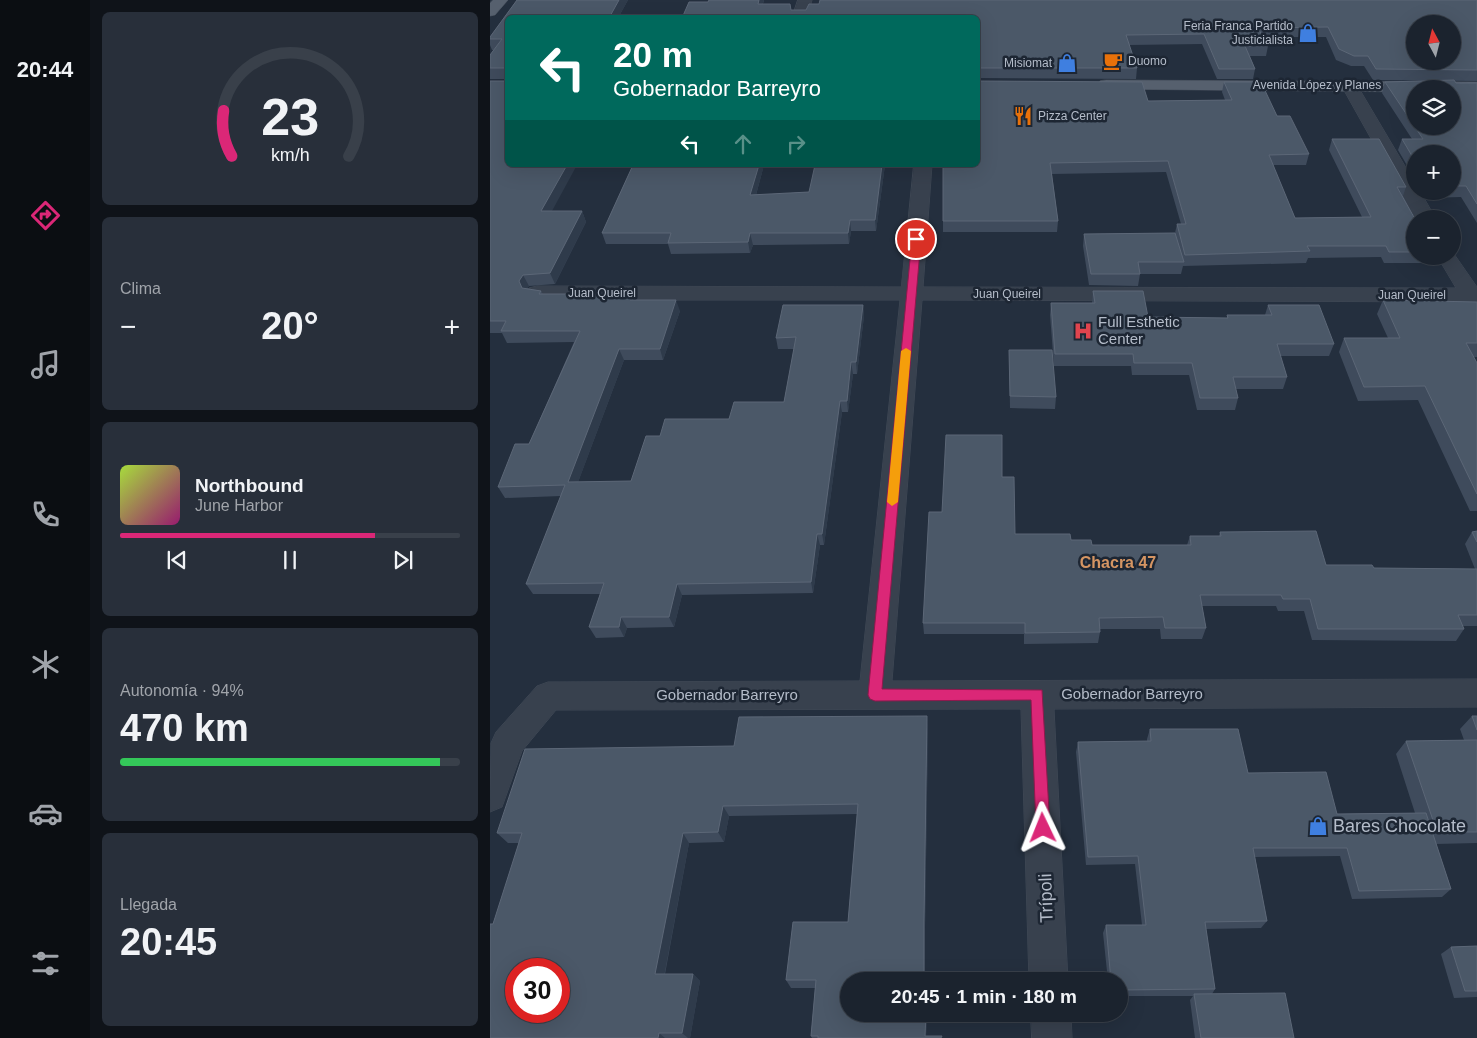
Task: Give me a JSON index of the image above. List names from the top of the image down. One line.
{"streets":{"main road":["Avenida López y Planes"],"street":["Juan Queirel","Gobernador Barreyro","Trípoli"]},"crossings":[["Gobernador Barreyro","Trípoli"]],"districts":["Chacra 47"],"places":{"shop":["Feria Franca Partido Justicialista","Misiomat","Bares Chocolate"],"cafe":["Duomo"],"restaurant":["Pizza Center"],"hospital":["Full Esthetic Center"]},"north":"top","page":{"tabs":"20:44","map_buttons":["+","−"],"turn":["20 m","Gobernador Barreyro"],"tile":["Clima",["Autonomía · 94%","470 km"],["Llegada","20:45"]],"heat":["−","20°","+"],"song":["Northbound","June Harbor"],"limit":"30","trip":"20:45 · 1 min · 180 m","gauge":["23","km/h"]}}
